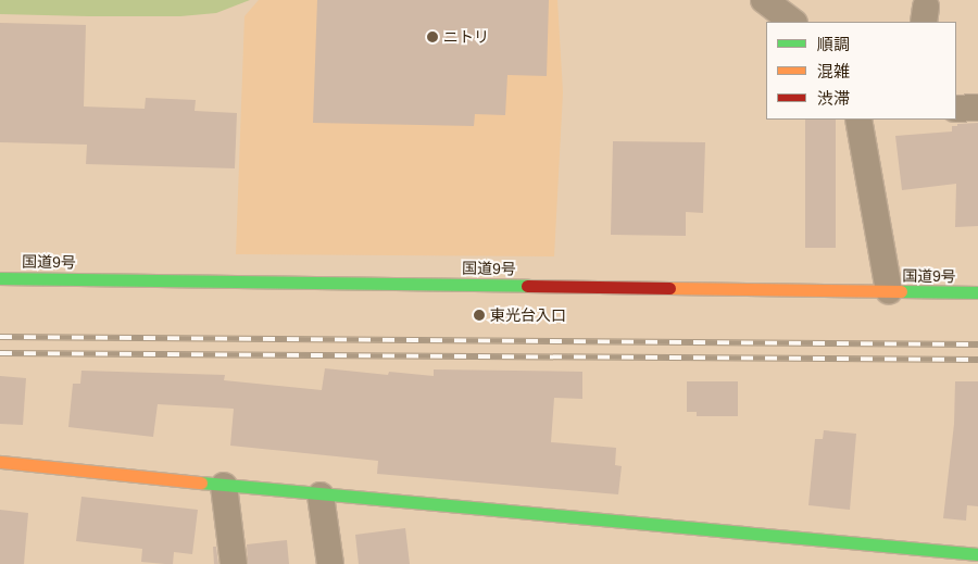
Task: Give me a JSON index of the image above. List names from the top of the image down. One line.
{"streets":{"main road":["国道9号"]},"places":["ニトリ","東光台入口"],"legend":["順調","混雑","渋滞"]}
